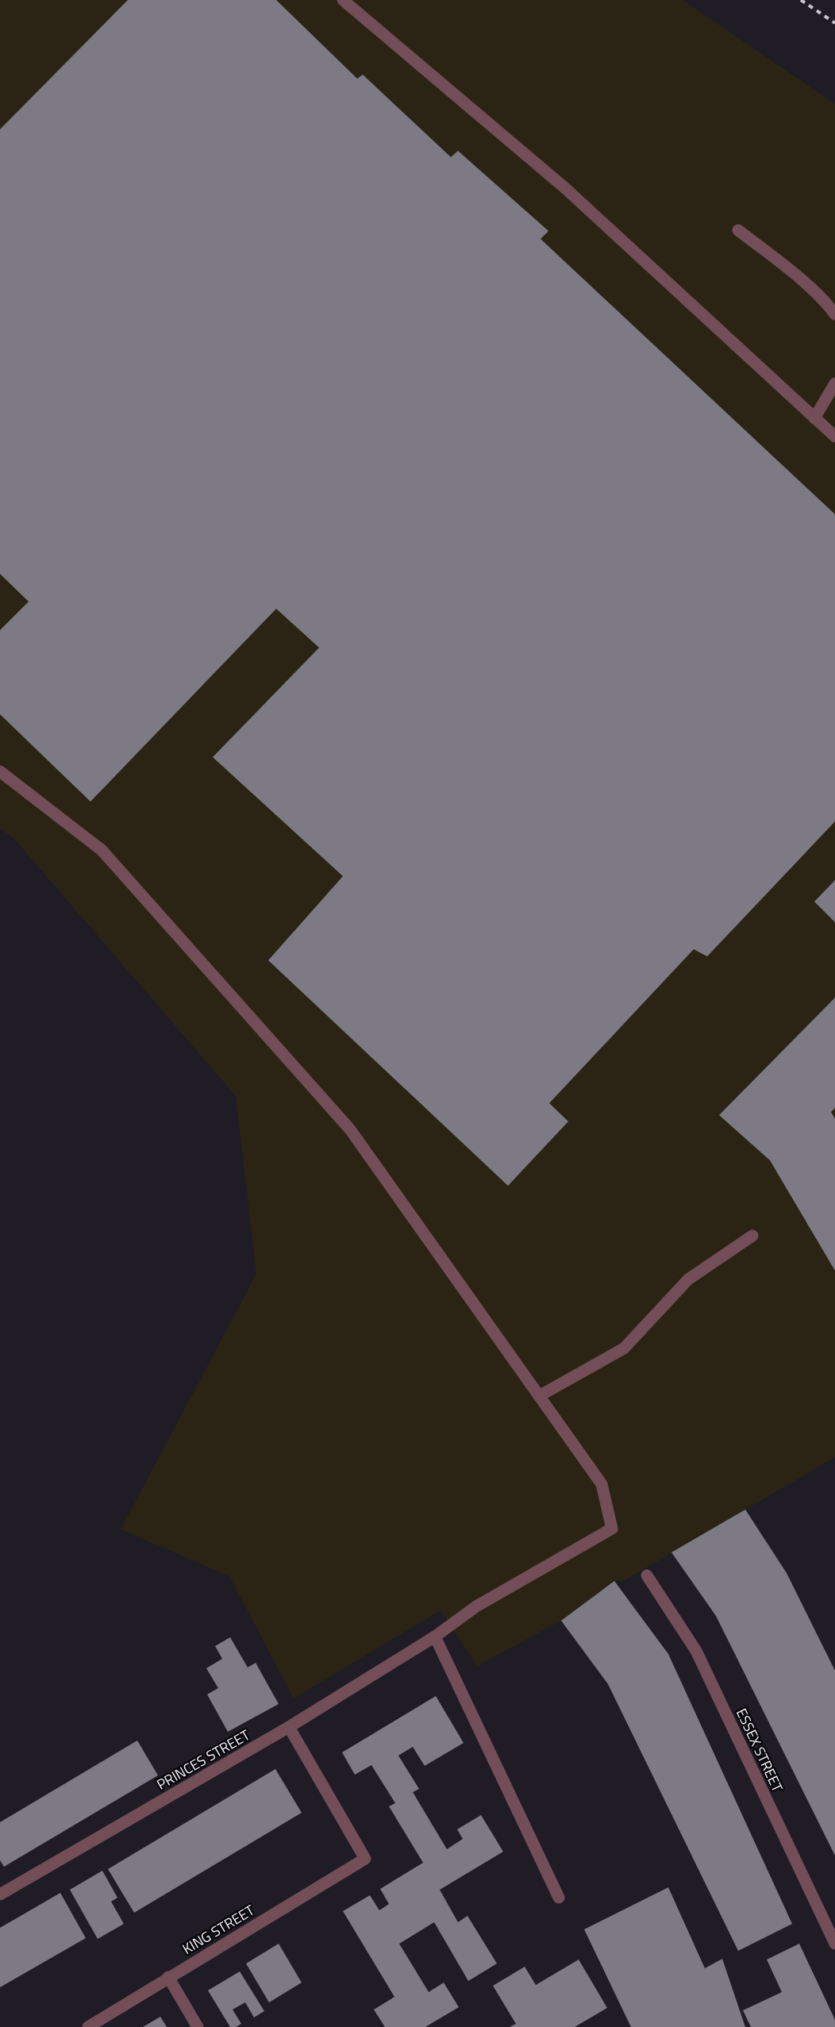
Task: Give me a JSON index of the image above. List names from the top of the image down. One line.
{"streets":{"street":["ESSEX STREET","PRINCES STREET","KING STREET"]},"crossings":[["PRINCES STREET","KING STREET"]]}
